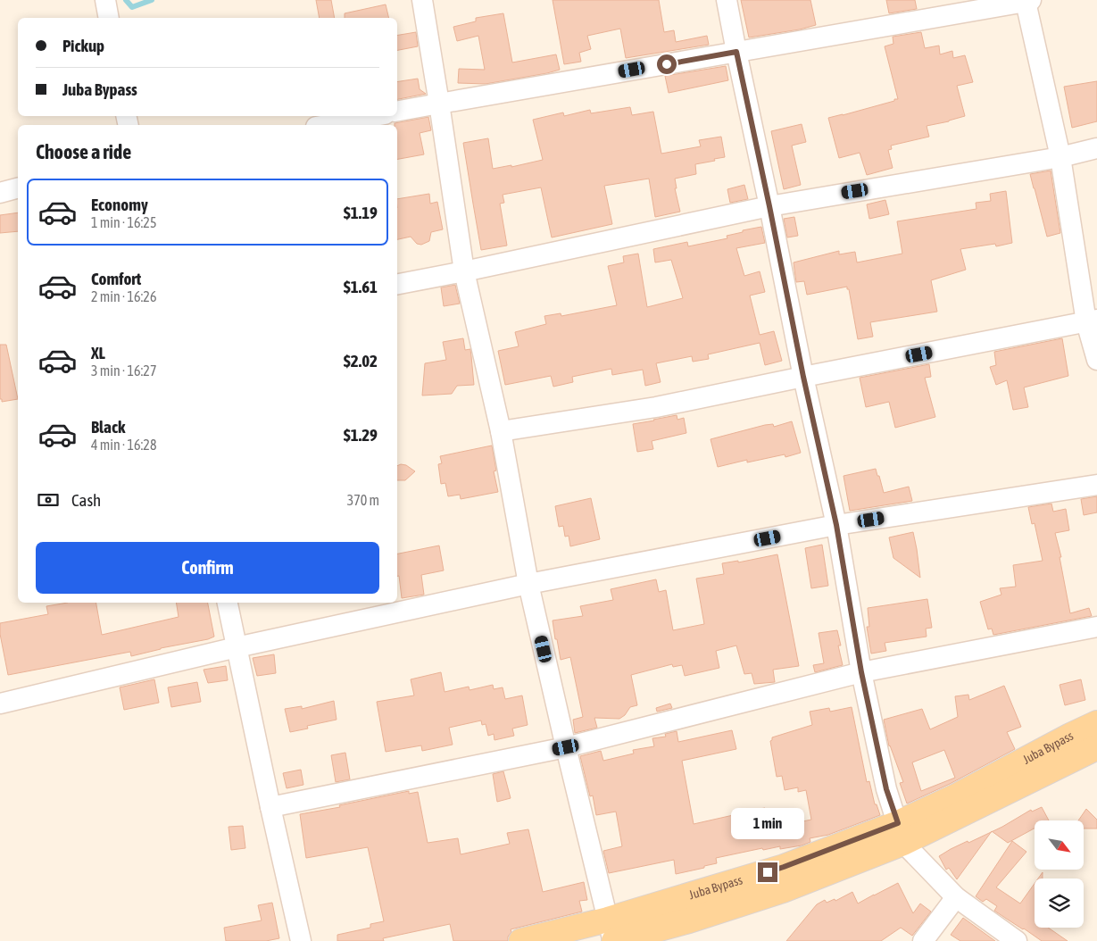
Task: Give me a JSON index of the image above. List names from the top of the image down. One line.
{"streets":{"main road":["Juba Bypass"]},"north":"bottom right","page":{"banner":["Pickup","Juba Bypass"],"heading":"Choose a ride","list":[{"name":"Economy","note":"1 min · 16:25","value":"$1.19"},{"name":"Comfort","note":"2 min · 16:26","value":"$1.61"},{"name":"XL","note":"3 min · 16:27","value":"$2.02"},{"name":"Black","note":"4 min · 16:28","value":"$1.29"}],"pay":["Cash","370 m"],"buttons":"Confirm","bubble":"1 min"}}
